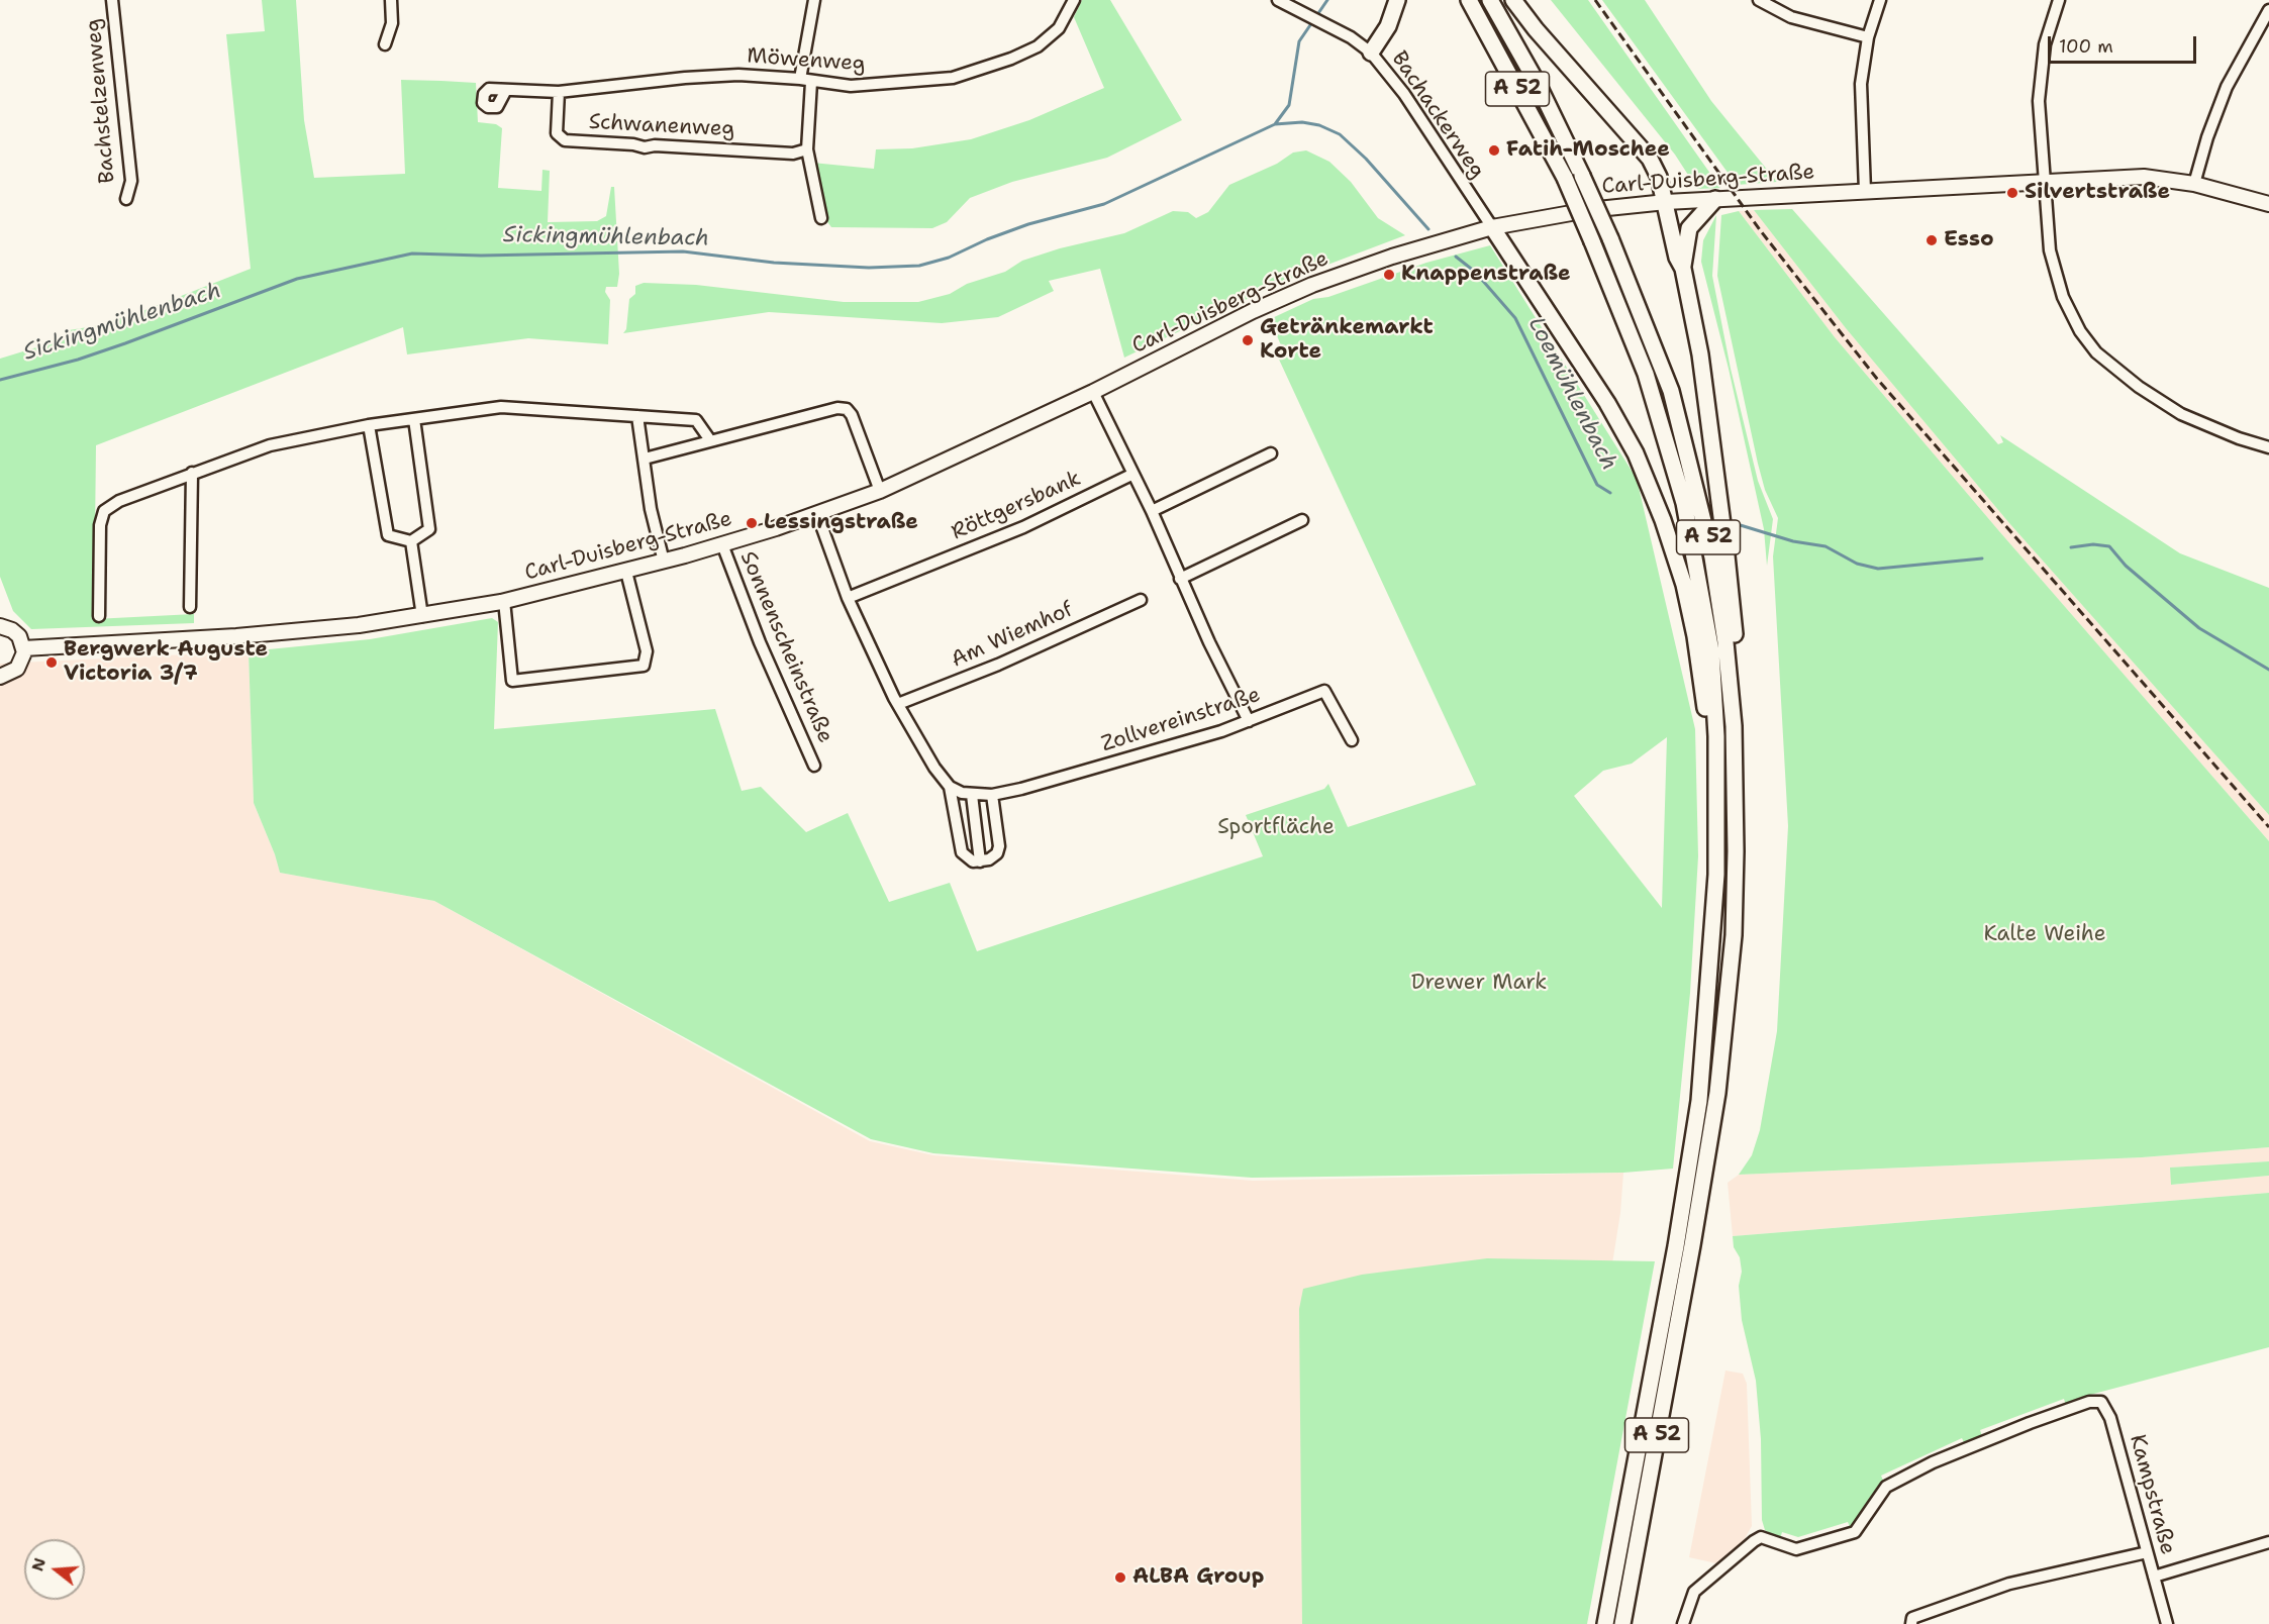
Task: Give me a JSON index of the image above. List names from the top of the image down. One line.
{"streets":{"highway":["A 52"],"main road":["Carl-Duisberg-Straße"],"street":["Möwenweg","Bachstelzenweg","Bachackerweg","Schwanenweg","Röttgersbank","Am Wiemhof","Sonnenscheinstraße","Zollvereinstraße","Kampstraße"]},"crossings":[["Möwenweg","Schwanenweg"],["Bachackerweg","Carl-Duisberg-Straße"],["Carl-Duisberg-Straße","Sonnenscheinstraße"]],"water":["Sickingmühlenbach","Loemühlenbach"],"parks":["Sportfläche","Kalte Weihe","Drewer Mark"],"places":["Fatih-Moschee","Silvertstraße","Esso","Knappenstraße","Getränkemarkt Korte","Lessingstraße","Bergwerk Auguste Victoria 3/7","ALBA Group"],"scale_bar":"100 m","north":"left"}
